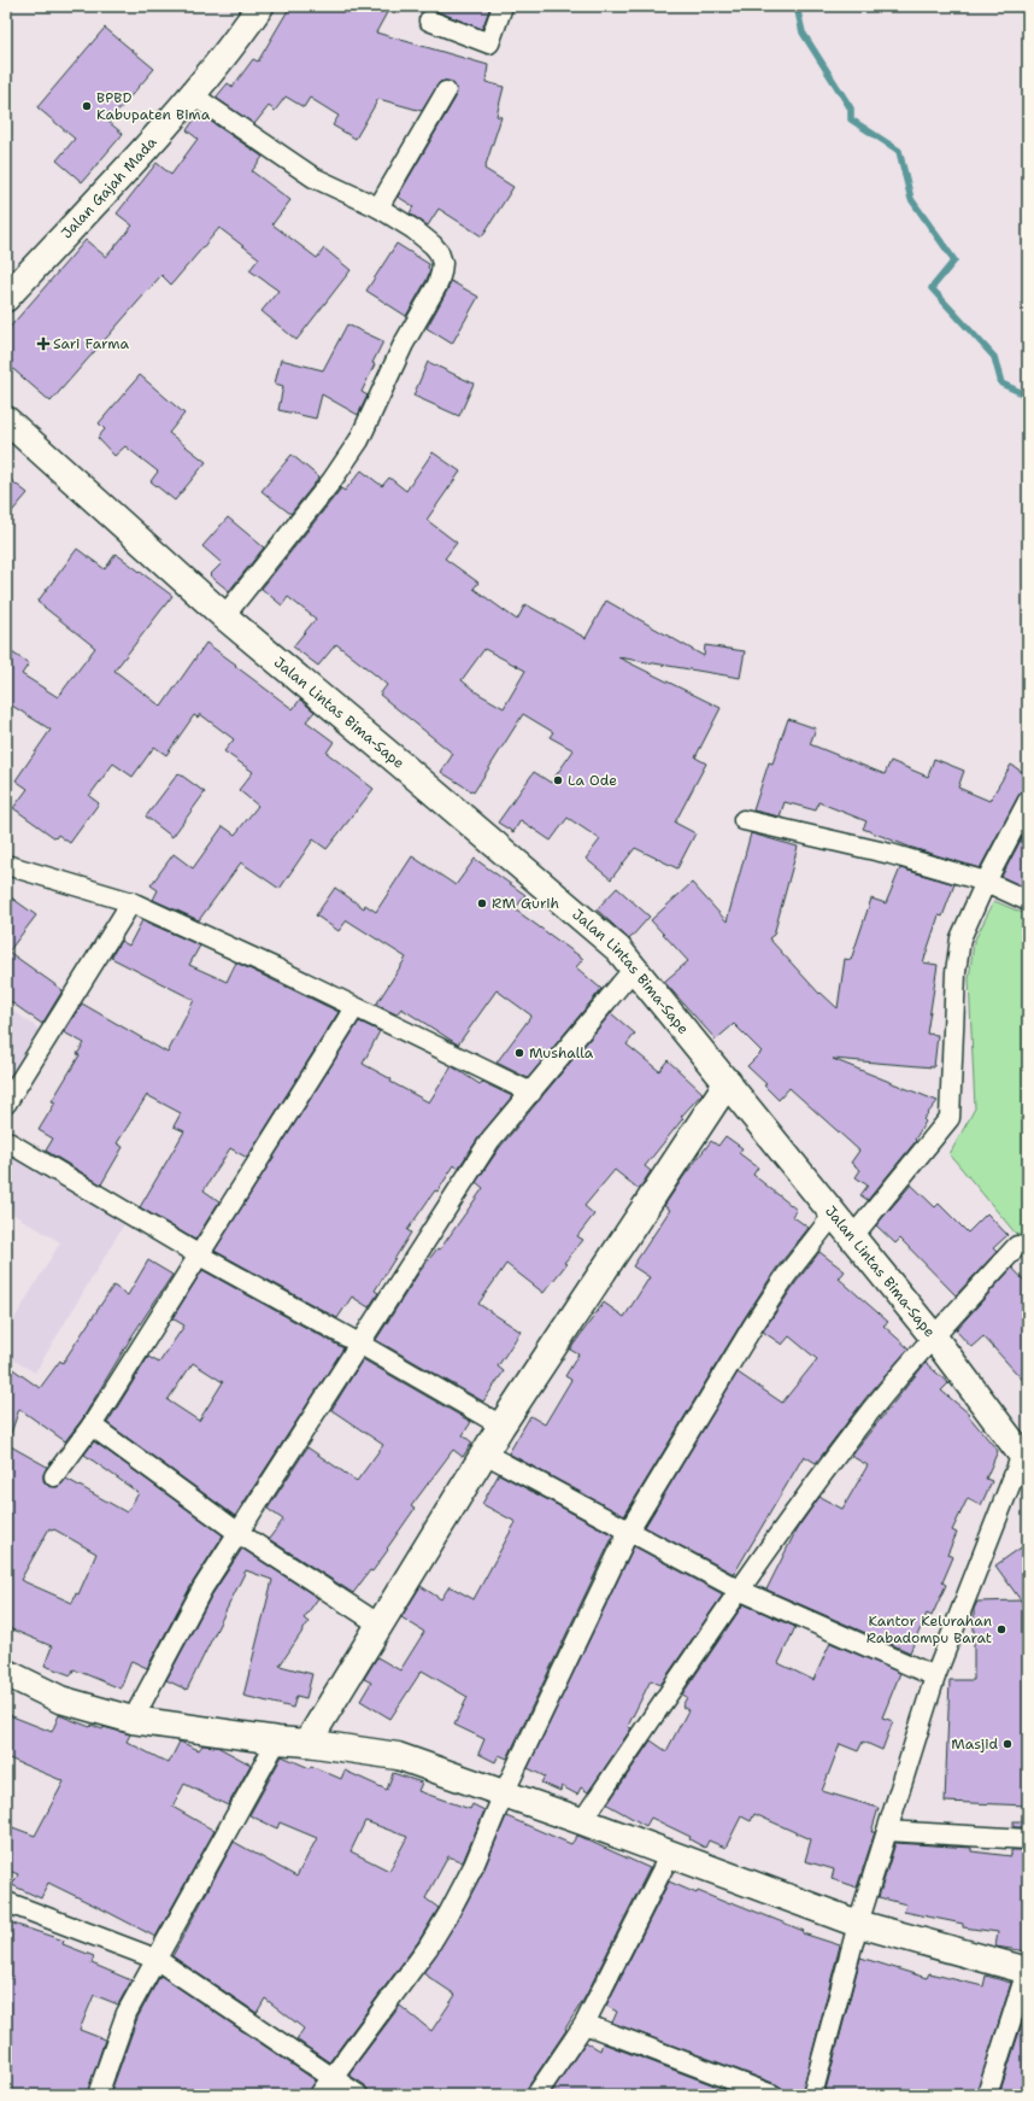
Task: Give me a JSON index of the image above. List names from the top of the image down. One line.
{"streets":{"main road":["Jalan Gajah Mada","Jalan Lintas Bima-Sape"]},"places":{"other":["BPBD Kabupaten Bima","La Ode","RM Gurih","Mushalla","Kantor Kelurahan Rabadompu Barat","Masjid"],"health":["Sari Farma"]}}
